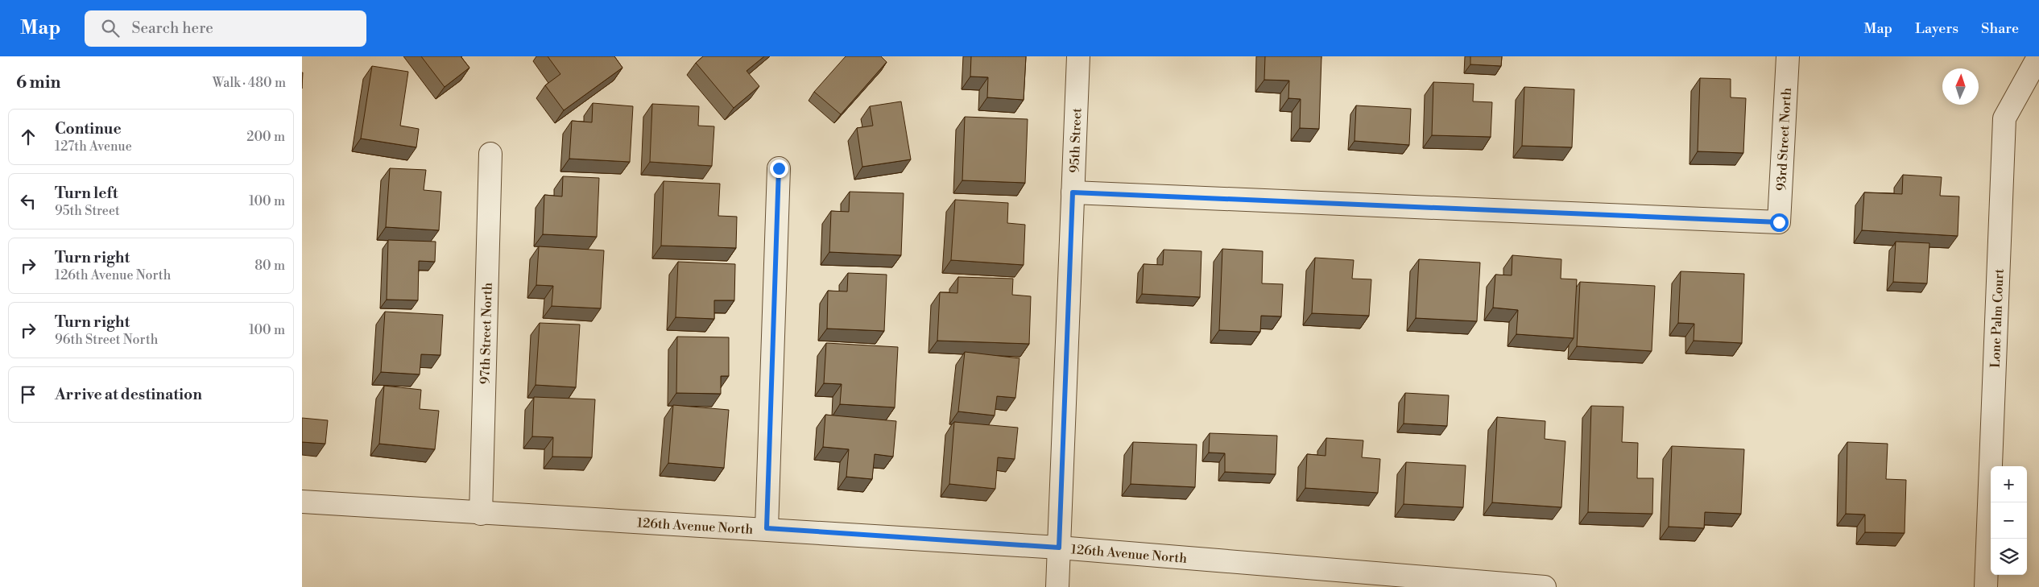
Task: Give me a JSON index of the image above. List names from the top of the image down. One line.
{"streets":{"street":["93rd Street North","95th Street","Lone Palm Court","97th Street North","126th Avenue North"]},"crossings":[["93rd Street North","95th Street"],["95th Street","126th Avenue North"],["97th Street North","126th Avenue North"]],"north":"top","page":{"header":"Map","search":"Search here","nav":["Map","Layers","Share"],"heading":["6 min","Walk · 480 m"],"list":[["Continue","127th Avenue","200 m"],["Turn left","95th Street","100 m"],["Turn right","126th Avenue North","80 m"],["Turn right","96th Street North","100 m"],"Arrive at destination"],"map_buttons":["+","−"]}}
